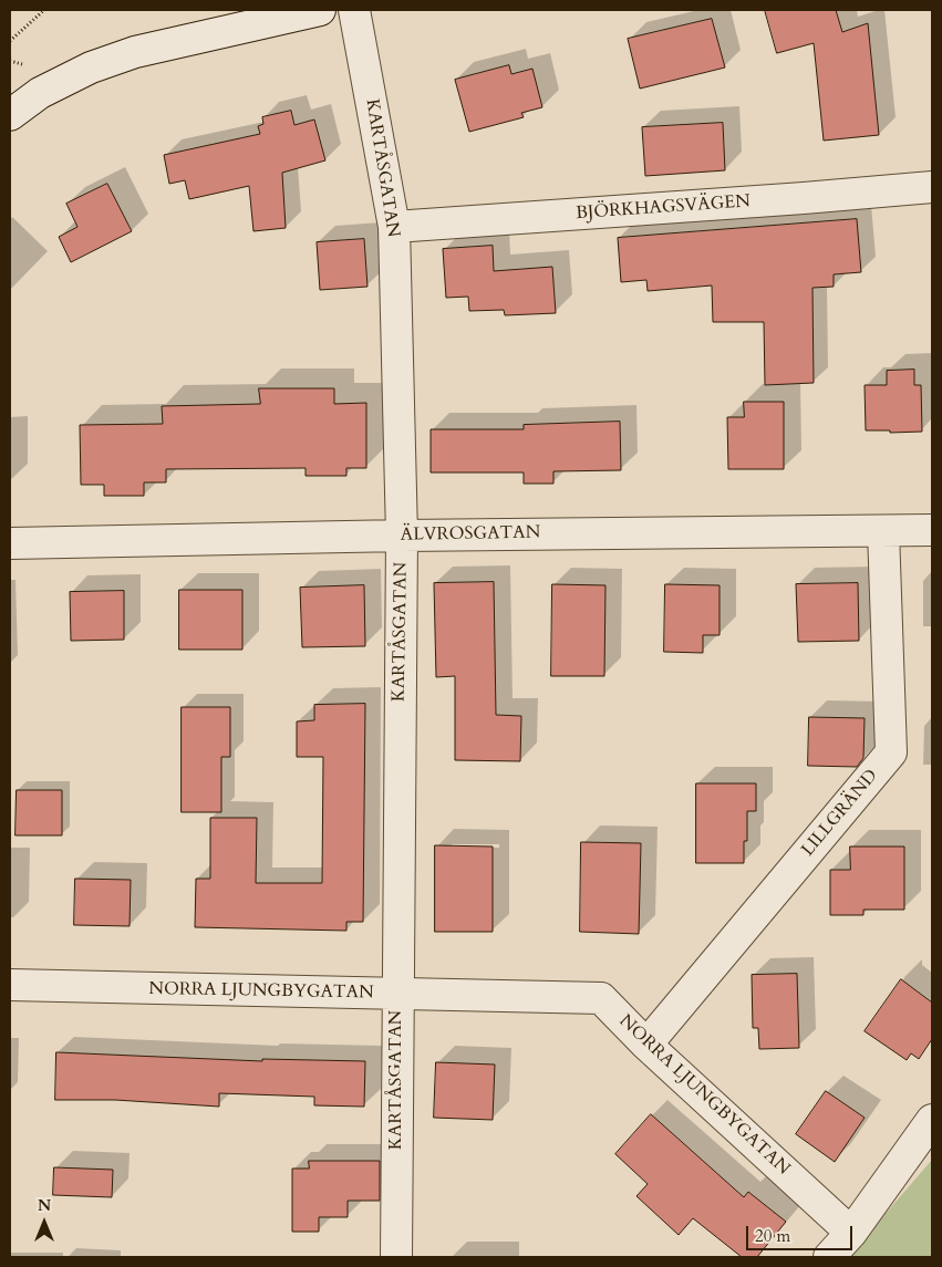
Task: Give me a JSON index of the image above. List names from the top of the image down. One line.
{"streets":{"street":["KARTÅSGATAN","BJÖRKHAGSVÄGEN","ÄLVROSGATAN","LILLGRÄND","NORRA LJUNGBYGATAN"]},"crossings":[["KARTÅSGATAN","BJÖRKHAGSVÄGEN"],["KARTÅSGATAN","ÄLVROSGATAN"],["KARTÅSGATAN","NORRA LJUNGBYGATAN"],["ÄLVROSGATAN","LILLGRÄND"],["LILLGRÄND","NORRA LJUNGBYGATAN"]],"scale_bar":"20 m","north":"top"}
